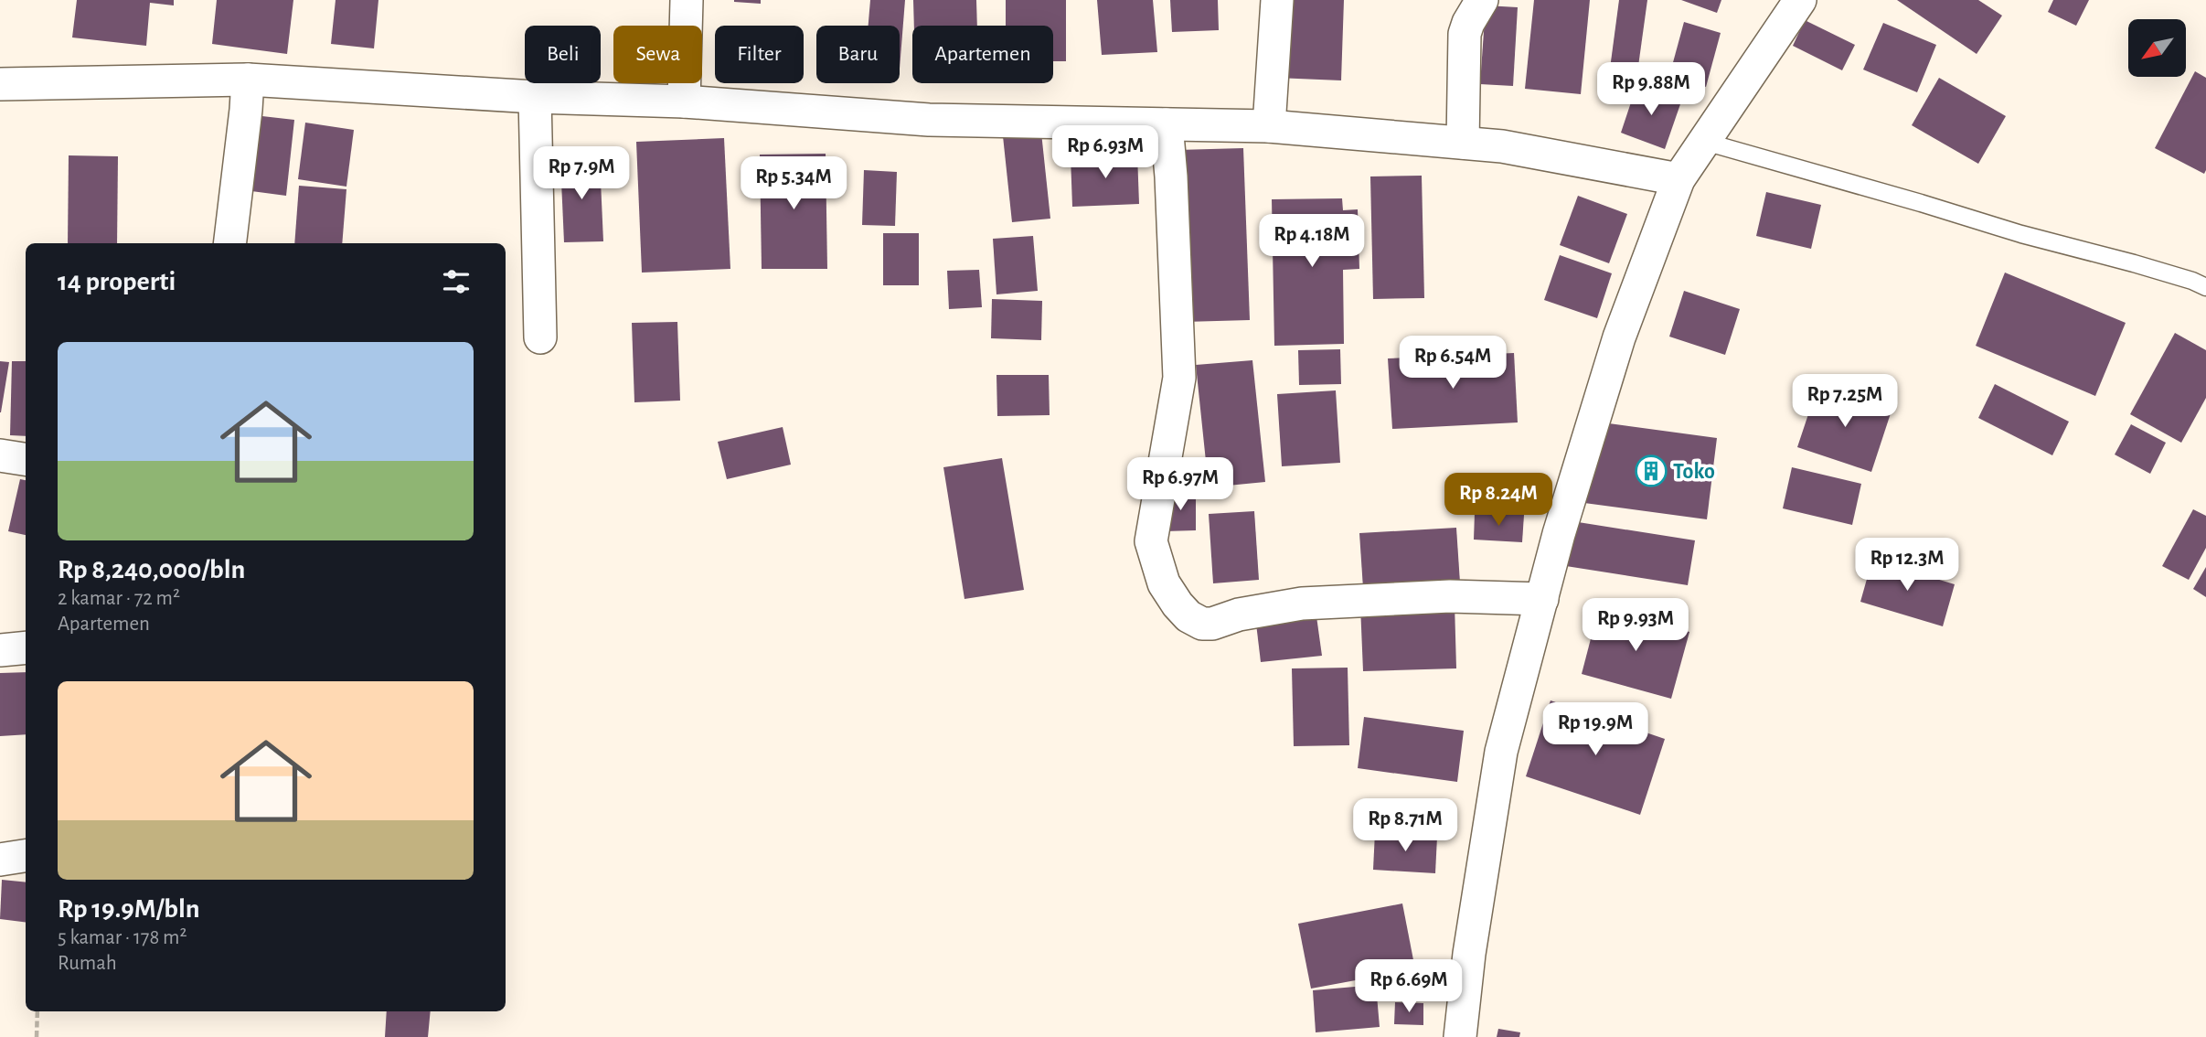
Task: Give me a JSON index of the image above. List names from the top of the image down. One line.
{"places":{"building":["Toko"]},"north":"bottom left","page":{"chip":["Beli","Sewa","Filter","Baru","Apartemen"],"price":["Rp 9.88M","Rp 6.93M","Rp 7.9M","Rp 5.34M","Rp 4.18M","Rp 6.54M","Rp 7.25M","Rp 6.97M","Rp 8.24M","Rp 12.3M","Rp 9.93M","Rp 19.9M","Rp 8.71M","Rp 6.69M"],"heading":"14 properti","list":[{"name":"Rp 8,240,000/bln","note":"2 kamar · 72 m² · Apartemen"},{"name":"Rp 19.9M/bln","note":"5 kamar · 178 m² · Rumah"}]}}
